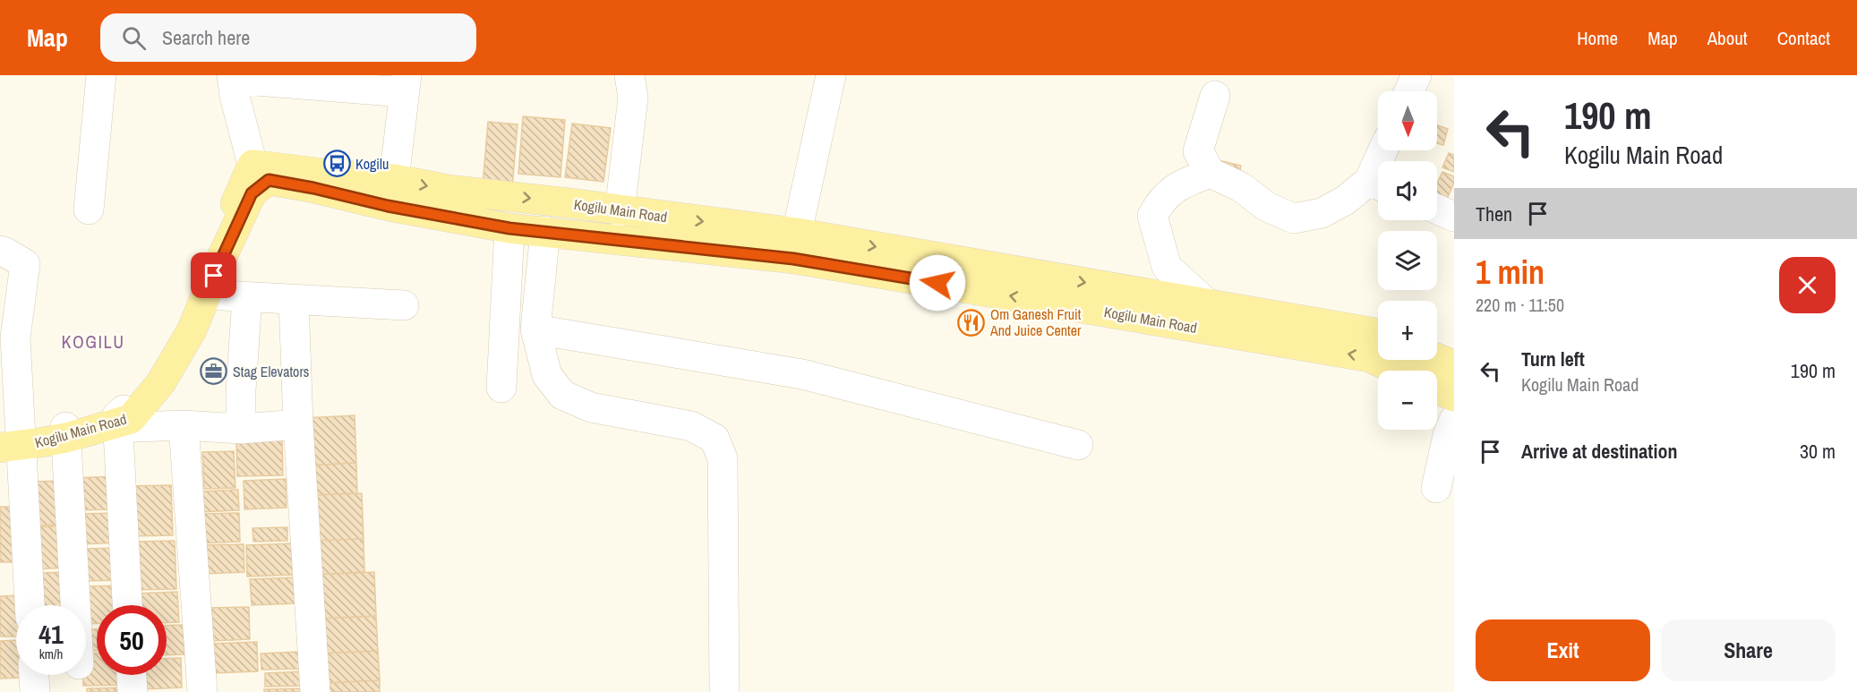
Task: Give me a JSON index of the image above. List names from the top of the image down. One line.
{"streets":{"main road":["Kogilu Main Road"]},"districts":["KOGILU"],"places":{"bus stop":["Kogilu"],"restaurant":["Om Ganesh Fruit And Juice Center"],"office":["Stag Elevators"]},"north":"bottom","page":{"header":"Map","search":"Search here","nav":["Home","Map","About","Contact"],"turn":["190 m","Kogilu Main Road"],"map_buttons":["+","−"],"then":"Then","heading":["1 min","220 m · 11:50"],"list":[{"name":"Turn left","note":"Kogilu Main Road","value":"190 m"},{"name":"Arrive at destination","value":"30 m"}],"speed":"41 km/h","limit":"50","buttons":["Exit","Share"]}}
